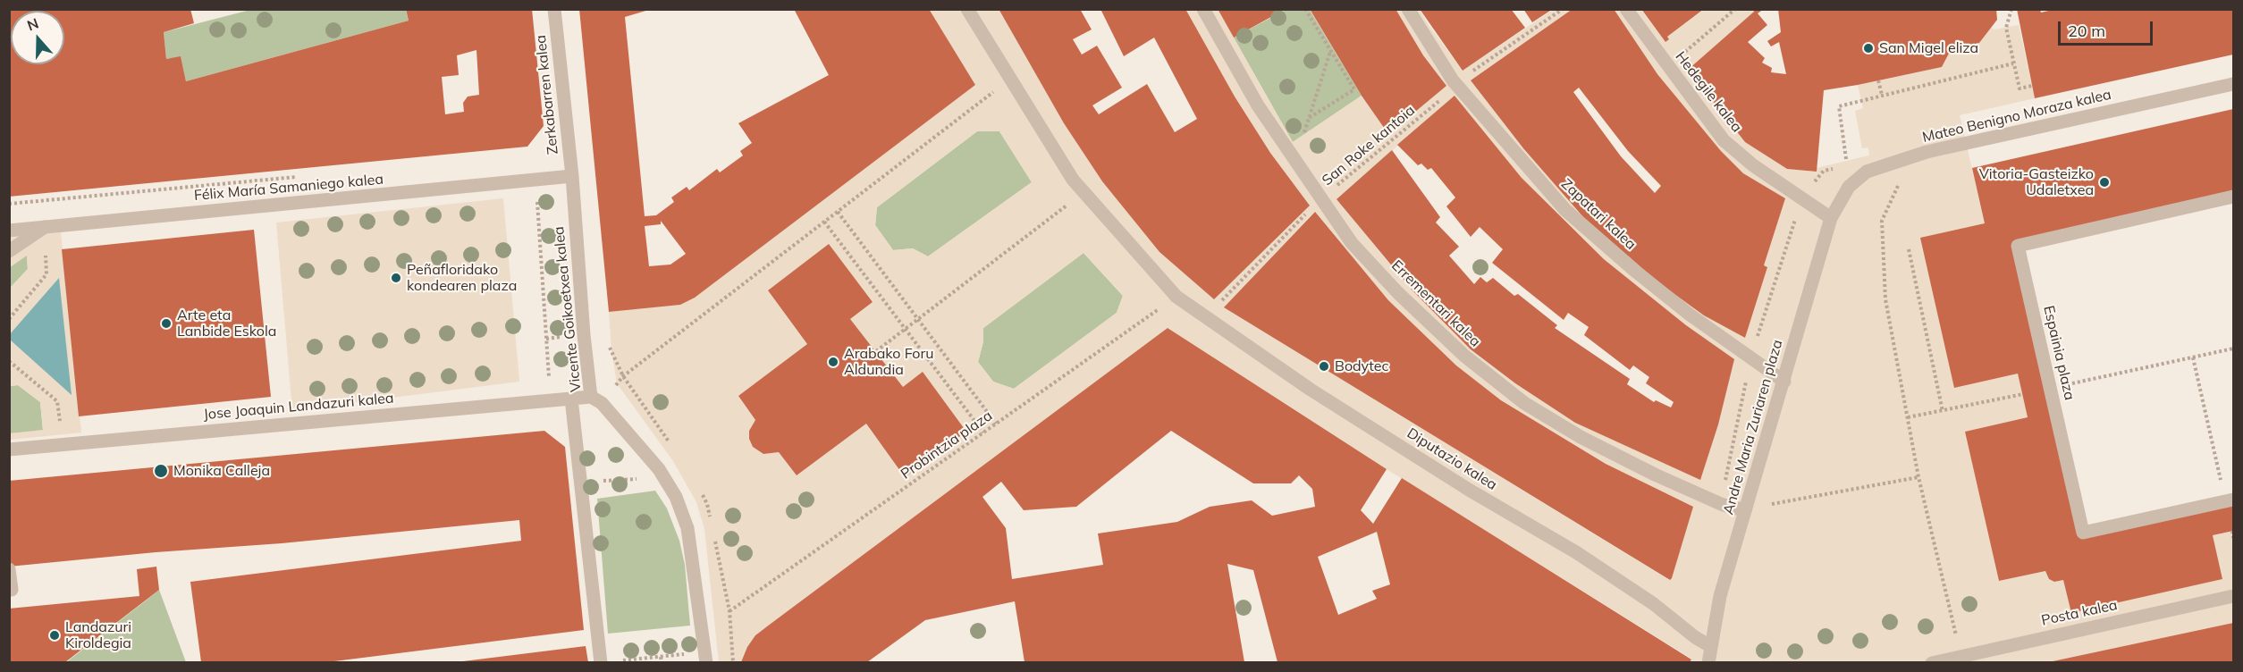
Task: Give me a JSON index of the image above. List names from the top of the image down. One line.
{"streets":{"street":["Hedegile kalea","Zerkabarren kalea","Mateo Benigno Moraza kalea","Félix María Samaniego kalea","Zapatari kalea","Errementari kalea","Vicente Goikoetxea kalea","Espainia plaza","Jose Joaquin Landazuri kalea","Andre Maria Zuriaren plaza","Diputazio kalea","Posta kalea"],"path":["San Roke kantoia","Probintzia plaza"]},"crossings":[["Hedegile kalea","Mateo Benigno Moraza kalea"],["Hedegile kalea","Andre Maria Zuriaren plaza"],["Zerkabarren kalea","Félix María Samaniego kalea"],["Zerkabarren kalea","Vicente Goikoetxea kalea"],["Mateo Benigno Moraza kalea","Andre Maria Zuriaren plaza"],["San Roke kantoia","Zapatari kalea"],["San Roke kantoia","Errementari kalea"],["San Roke kantoia","Diputazio kalea"],["Félix María Samaniego kalea","Vicente Goikoetxea kalea"],["Zapatari kalea","Andre Maria Zuriaren plaza"],["Errementari kalea","Andre Maria Zuriaren plaza"],["Vicente Goikoetxea kalea","Jose Joaquin Landazuri kalea"],["Andre Maria Zuriaren plaza","Diputazio kalea"],["Probintzia plaza","Diputazio kalea"]],"places":["San Migel eliza","Vitoria-Gasteizko Udaletxea","Peñafloridako kondearen plaza","Arte eta Lanbide Eskola","Arabako Foru Aldundia","Bodytec","Monika Calleja","Landazuri Kiroldegia"],"scale_bar":"20 m","north":"top"}
